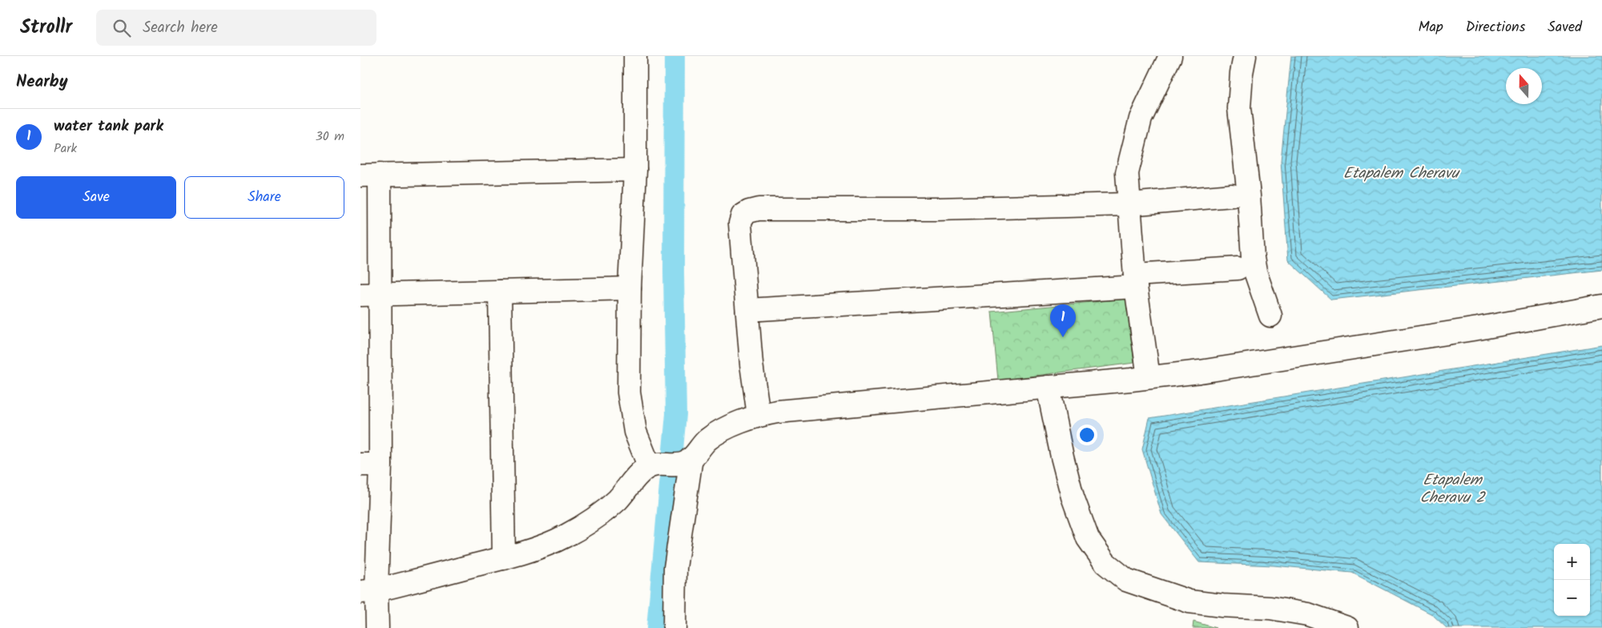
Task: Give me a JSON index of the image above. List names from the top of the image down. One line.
{"water":["Etapalem Cheravu","Etapalem Cheravu 2"],"north":"top","page":{"header":"Strollr","search":"Search here","nav":["Map","Directions","Saved"],"heading":"Nearby","list":[{"mark":"1","name":"water tank park","note":"Park","value":"30 m"}],"buttons":["Save","Share"],"pins":"1","map_buttons":["+","−"]}}
